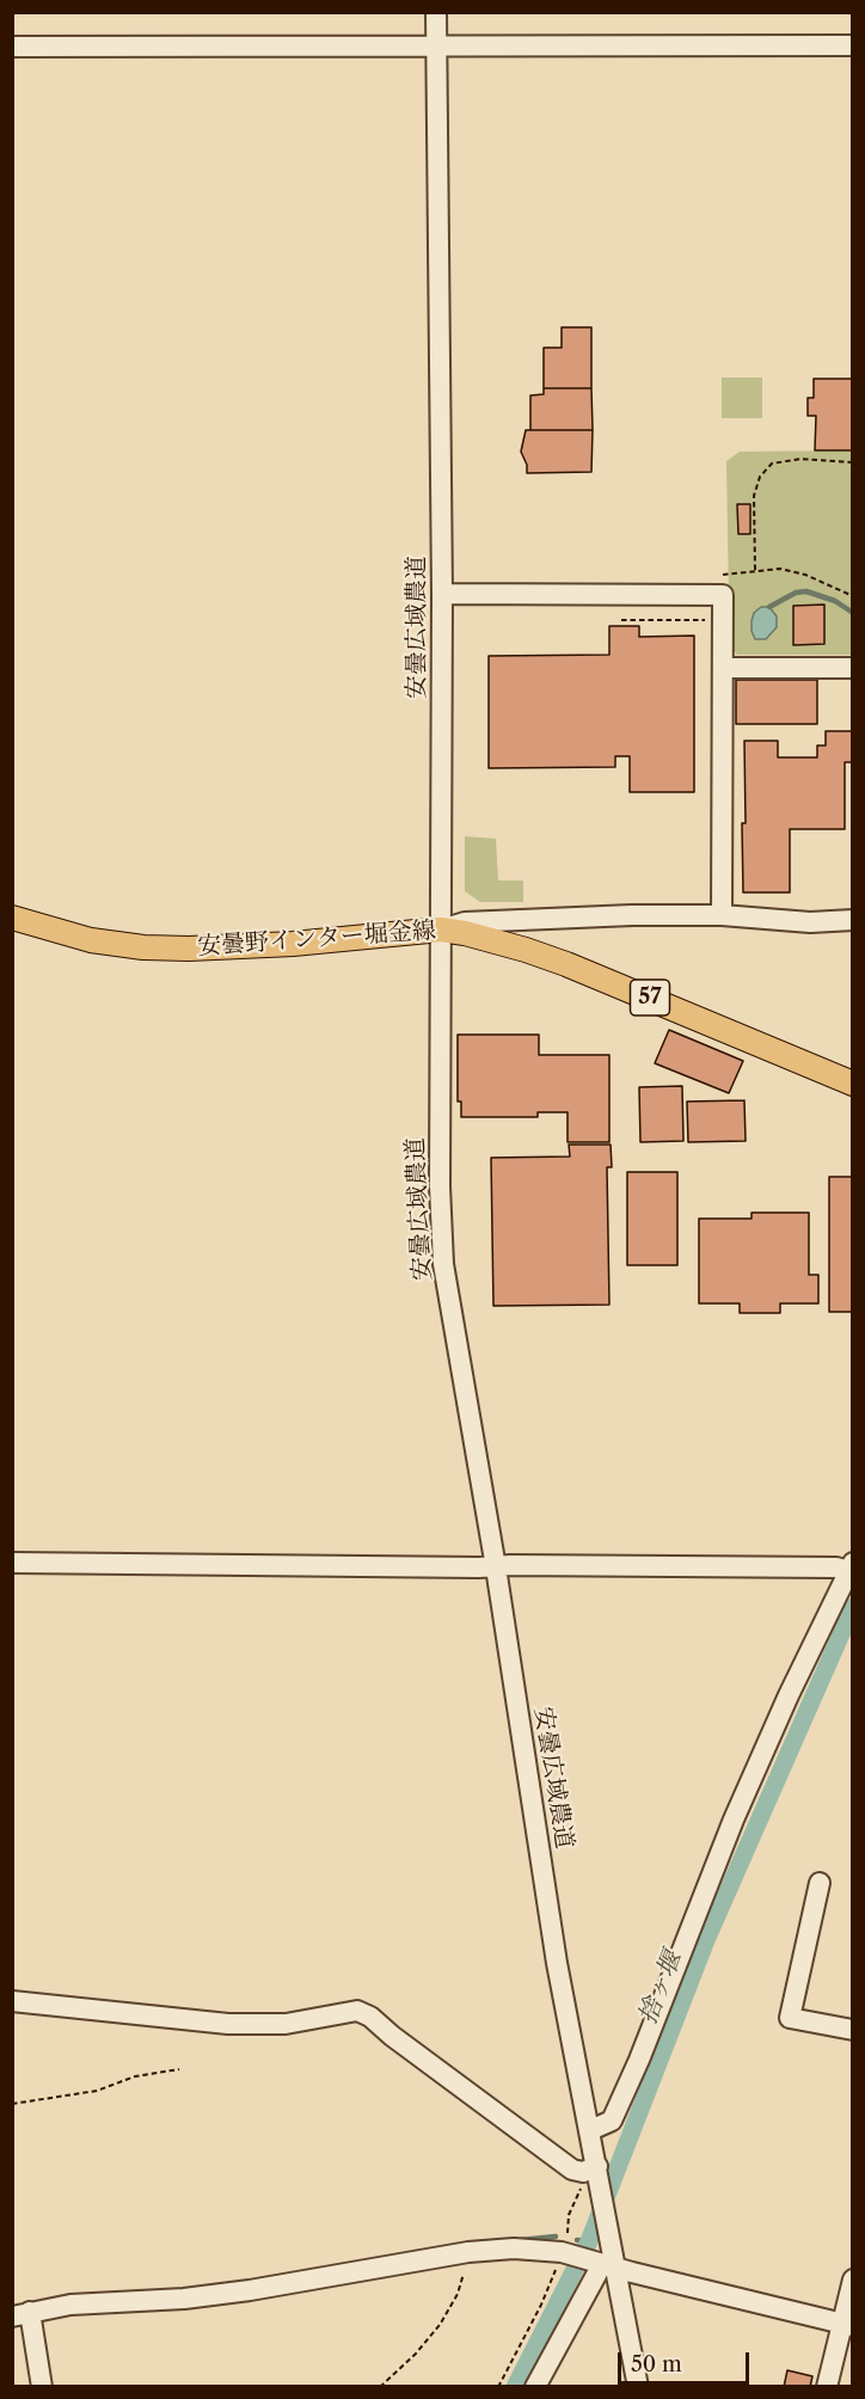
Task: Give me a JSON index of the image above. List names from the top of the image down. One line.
{"streets":{"main road":["安曇野インター堀金線","57"],"street":["安曇広域農道"]},"crossings":[["安曇広域農道","安曇野インター堀金線"]],"water":["捨ヶ堰"],"scale_bar":"50 m"}
